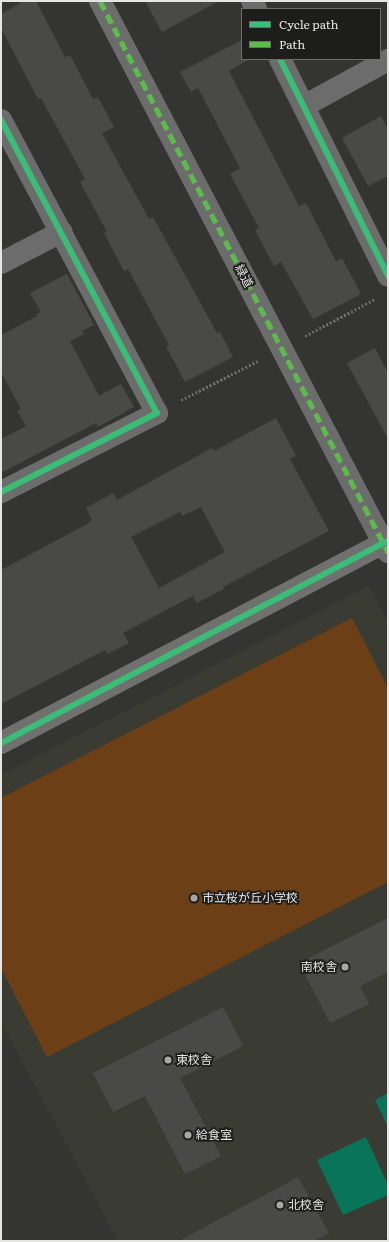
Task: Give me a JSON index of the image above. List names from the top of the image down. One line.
{"streets":{"street":["緑道"]},"places":["市立桜が丘小学校","南校舎","東校舎","給食室","北校舎"],"legend":["Cycle path","Path"]}
